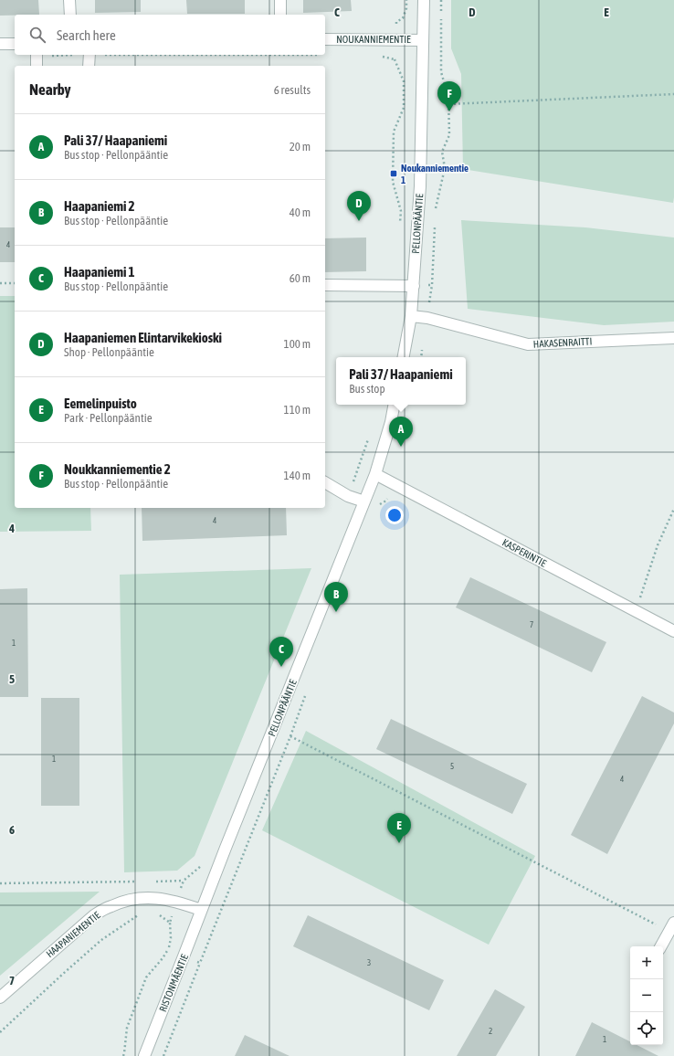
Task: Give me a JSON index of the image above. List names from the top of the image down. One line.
{"streets":{"street":["NOUKANNIEMENTIE","PELLONPÄÄNTIE","HAKASENRAITTI","KASPERINTIE","HAAPANIEMENTIE","RISTONMÄENTIE"]},"crossings":[["NOUKANNIEMENTIE","PELLONPÄÄNTIE"],["PELLONPÄÄNTIE","HAKASENRAITTI"],["PELLONPÄÄNTIE","KASPERINTIE"],["PELLONPÄÄNTIE","HAAPANIEMENTIE"],["PELLONPÄÄNTIE","RISTONMÄENTIE"],["HAAPANIEMENTIE","RISTONMÄENTIE"]],"places":{"transit":["Noukanniementie 1"]},"house_numbers":["4","4","7","1","1","5","4","3","2","1"],"page":{"search":"Search here","heading":["Nearby","6 results"],"pins":["F","D","A","B","C","E"],"list":[{"mark":"A","name":"Pali 37/ Haapaniemi","note":"Bus stop · Pellonpääntie","value":"20 m"},{"mark":"B","name":"Haapaniemi 2","note":"Bus stop · Pellonpääntie","value":"40 m"},{"mark":"C","name":"Haapaniemi 1","note":"Bus stop · Pellonpääntie","value":"60 m"},{"mark":"D","name":"Haapaniemen Elintarvikekioski","note":"Shop · Pellonpääntie","value":"100 m"},{"mark":"E","name":"Eemelinpuisto","note":"Park · Pellonpääntie","value":"110 m"},{"mark":"F","name":"Noukkanniementie 2","note":"Bus stop · Pellonpääntie","value":"140 m"}],"popup":["Pali 37/ Haapaniemi","Bus stop"],"map_buttons":["+","−"]},"grid":{"columns":["C","D","E"],"rows":["4","5","6","7"]}}
